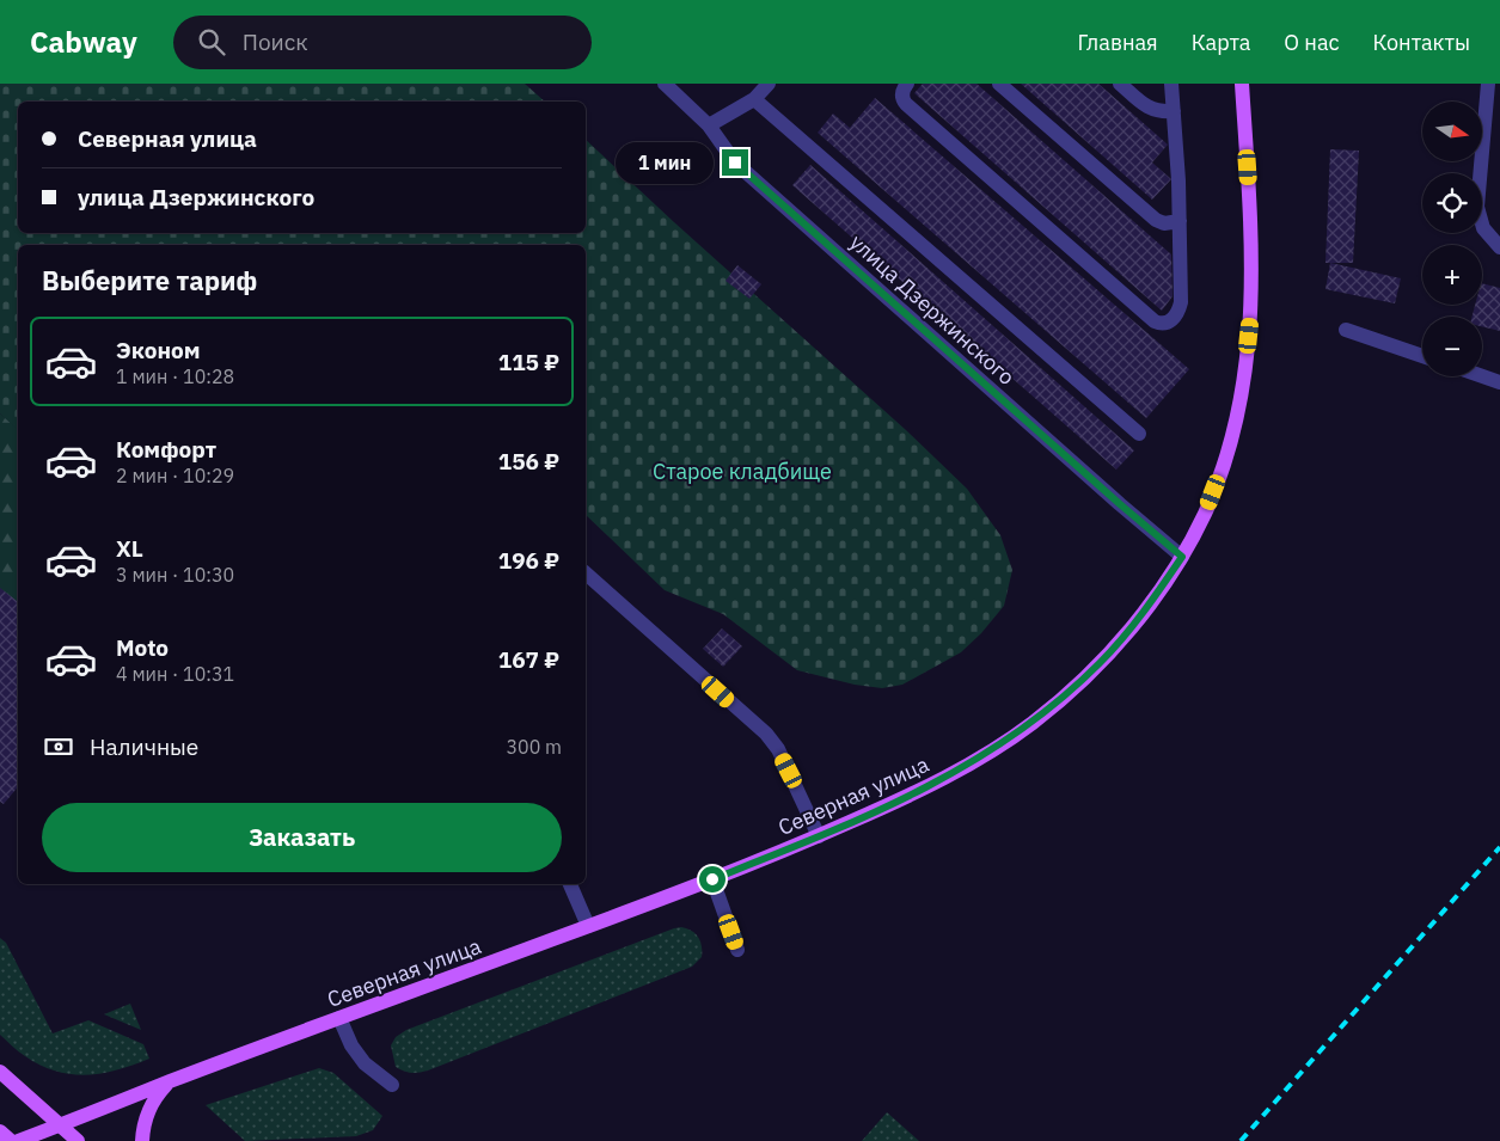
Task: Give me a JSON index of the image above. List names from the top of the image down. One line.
{"streets":{"main road":["Северная улица"],"street":["улица Дзержинского"]},"crossings":[["улица Дзержинского","Северная улица"]],"parks":["Старое кладбище"],"north":"right","page":{"header":"Cabway","search":"Поиск","nav":["Главная","Карта","О нас","Контакты"],"map_buttons":["+","−"],"banner":["Северная улица","улица Дзержинского"],"bubble":"1 мин","heading":"Выберите тариф","list":[{"name":"Эконом","note":"1 мин · 10:28","value":"115 ₽"},{"name":"Комфорт","note":"2 мин · 10:29","value":"156 ₽"},{"name":"XL","note":"3 мин · 10:30","value":"196 ₽"},{"name":"Moto","note":"4 мин · 10:31","value":"167 ₽"}],"pay":["Наличные","300 m"],"buttons":"Заказать"}}
